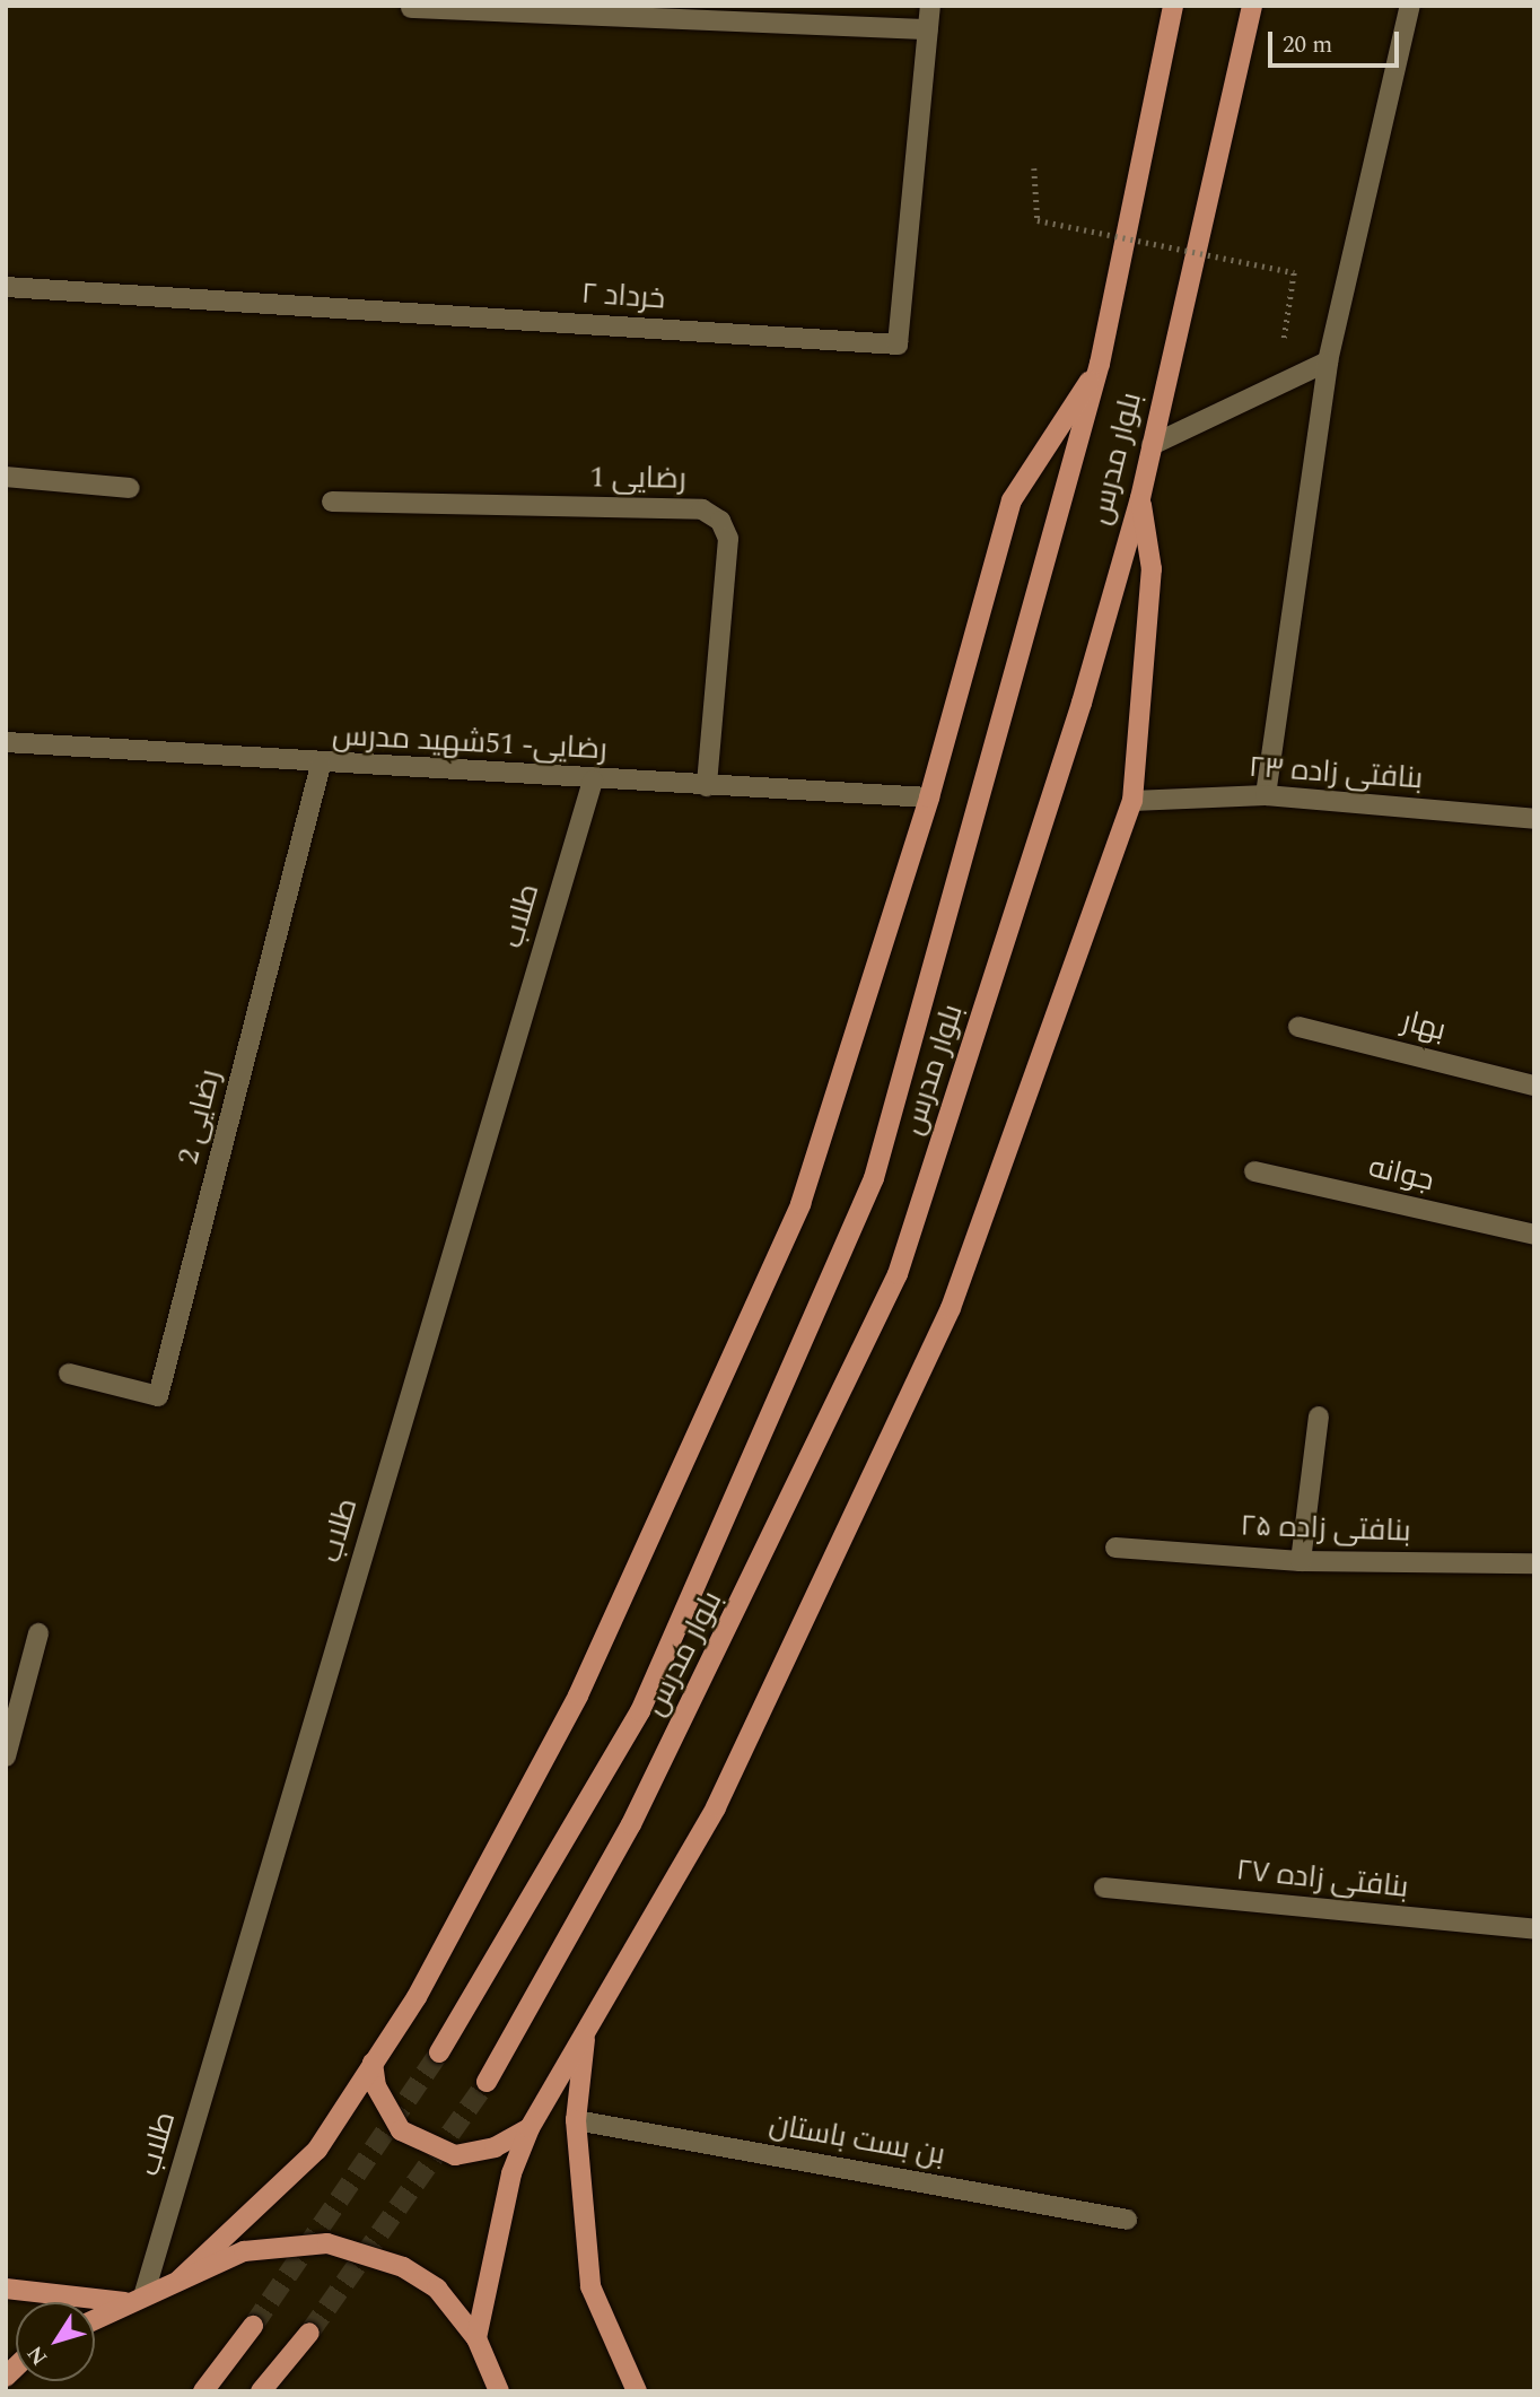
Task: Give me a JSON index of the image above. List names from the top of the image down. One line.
{"streets":{"main road":["بلوار مدرس"],"street":["خرداد ۲","رضایی 1","رضایی- 51شهید مدرس","بنافتی زاده ۲۳","طلاب","بهار","رضایی 2","جوانه","بنافتی زاده ۲۵","بنافتی زاده ۲۷","بن بست باستان"]},"crossings":[["رضایی 1","رضایی- 51شهید مدرس"],["رضایی- 51شهید مدرس","طلاب"],["رضایی- 51شهید مدرس","رضایی 2"]],"scale_bar":"20 m","north":"bottom left"}
